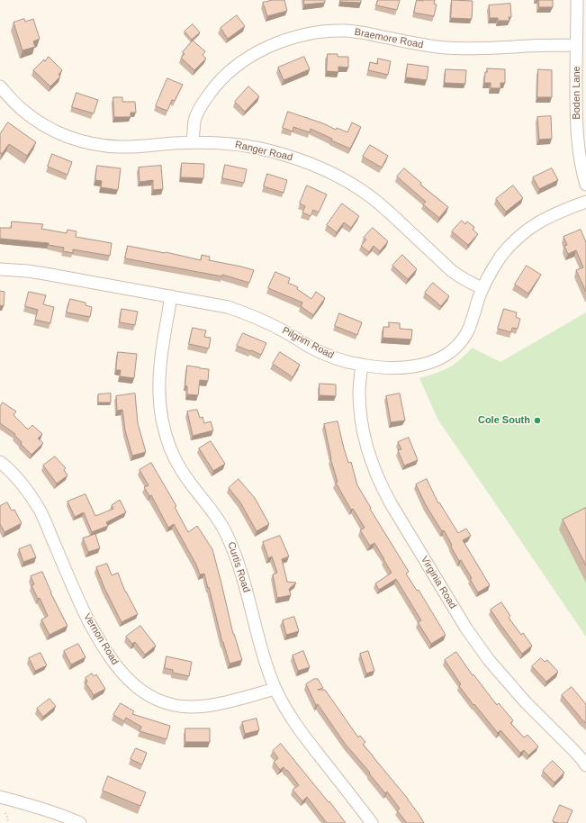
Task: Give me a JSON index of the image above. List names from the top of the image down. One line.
{"streets":{"street":["Braemore Road","Boden Lane","Ranger Road","Pilgrim Road","Curtis Road","Virginia Road","Vernon Road"]},"crossings":[["Braemore Road","Boden Lane"],["Braemore Road","Ranger Road"],["Ranger Road","Pilgrim Road"],["Pilgrim Road","Curtis Road"],["Pilgrim Road","Virginia Road"],["Curtis Road","Vernon Road"]],"places":["Cole South"]}
